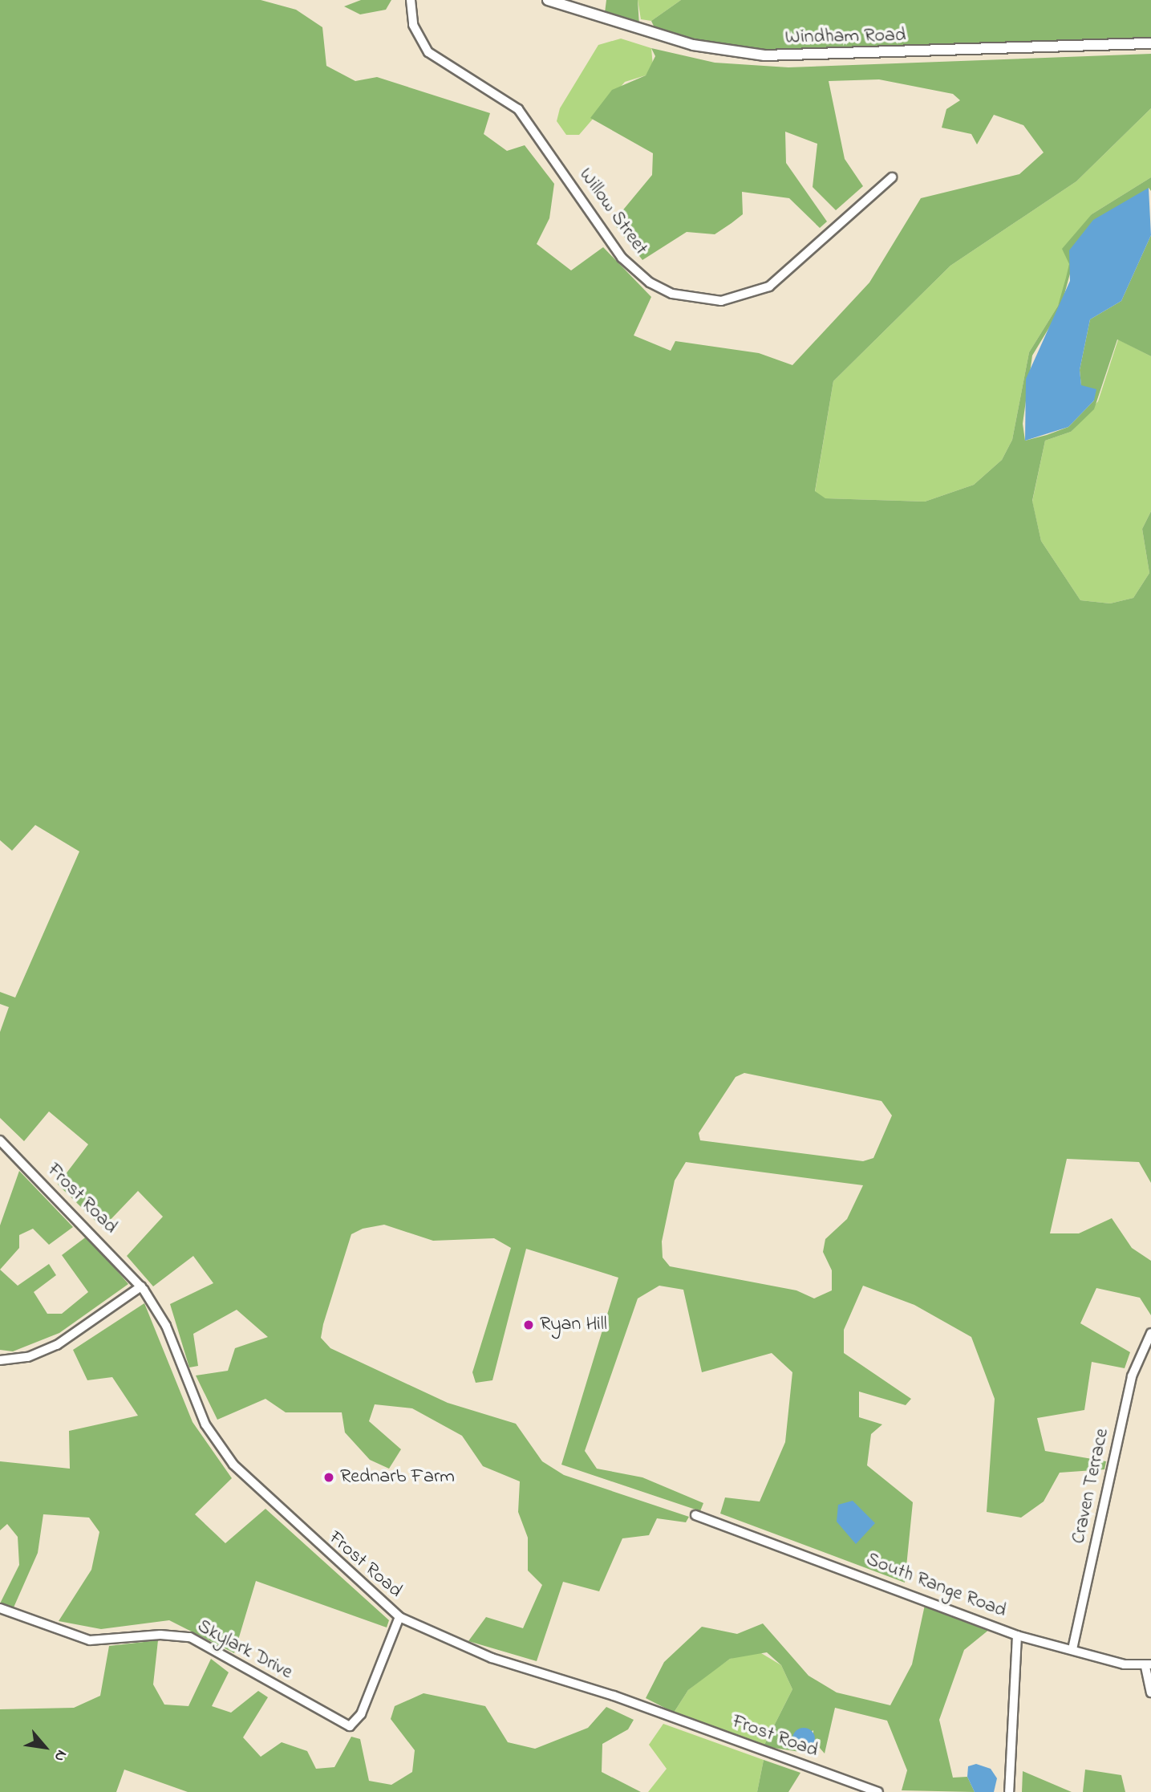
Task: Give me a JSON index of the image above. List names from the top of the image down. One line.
{"streets":{"street":["Windham Road","Willow Street","Frost Road","Craven Terrace","South Range Road","Skylark Drive"]},"crossings":[["Frost Road","Skylark Drive"]],"places":["Ryan Hill","Rednarb Farm"],"north":"bottom right"}
